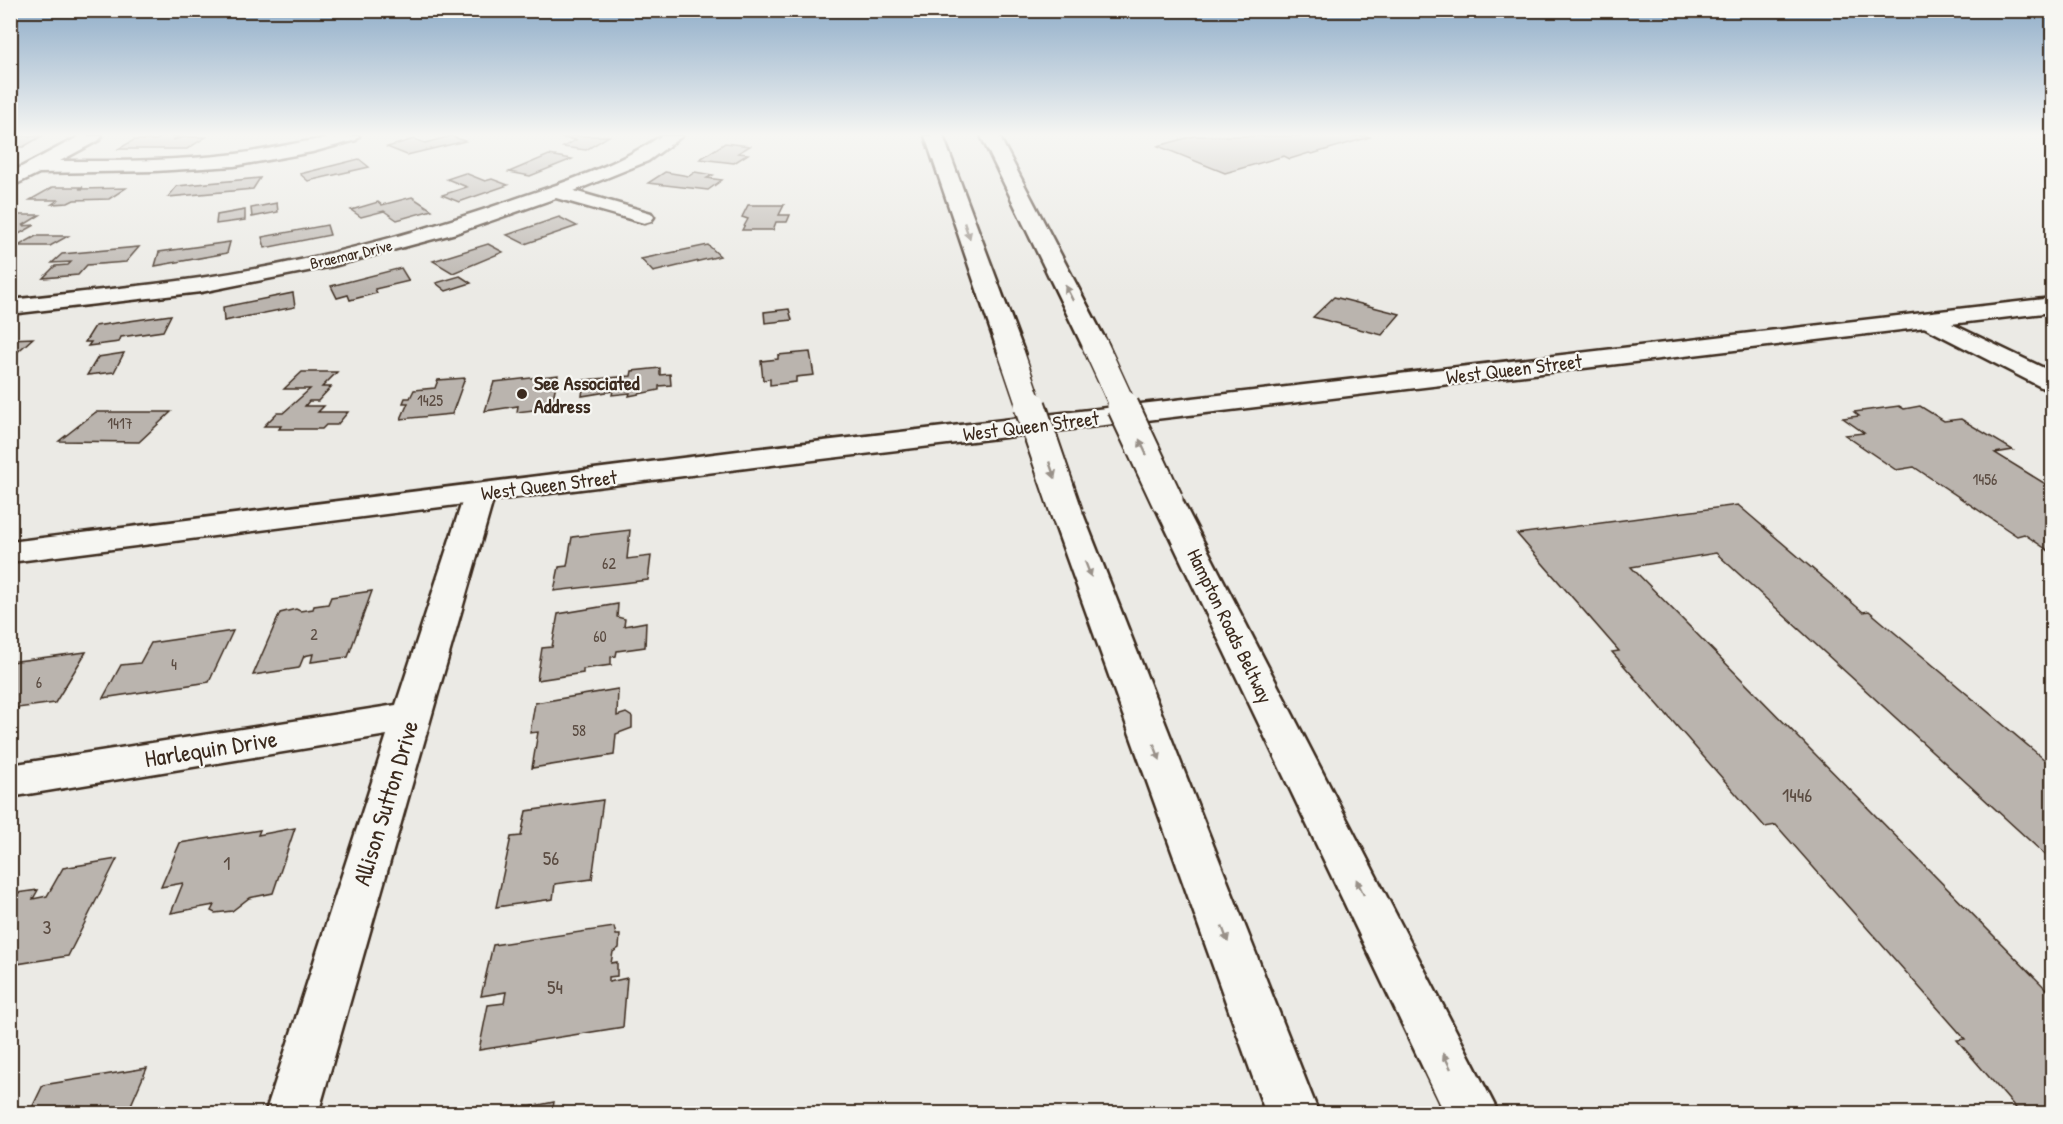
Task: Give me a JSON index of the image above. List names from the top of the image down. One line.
{"streets":{"main road":["Braemar Drive","West Queen Street","Hampton Roads Beltway","Harlequin Drive","Allison Sutton Drive"]},"crossings":[["West Queen Street","Allison Sutton Drive"],["Harlequin Drive","Allison Sutton Drive"]],"places":["See Associated Address"],"house_numbers":["1425","1417","1456","62","2","60","4","6","58","1446","56","1","3","54"]}
